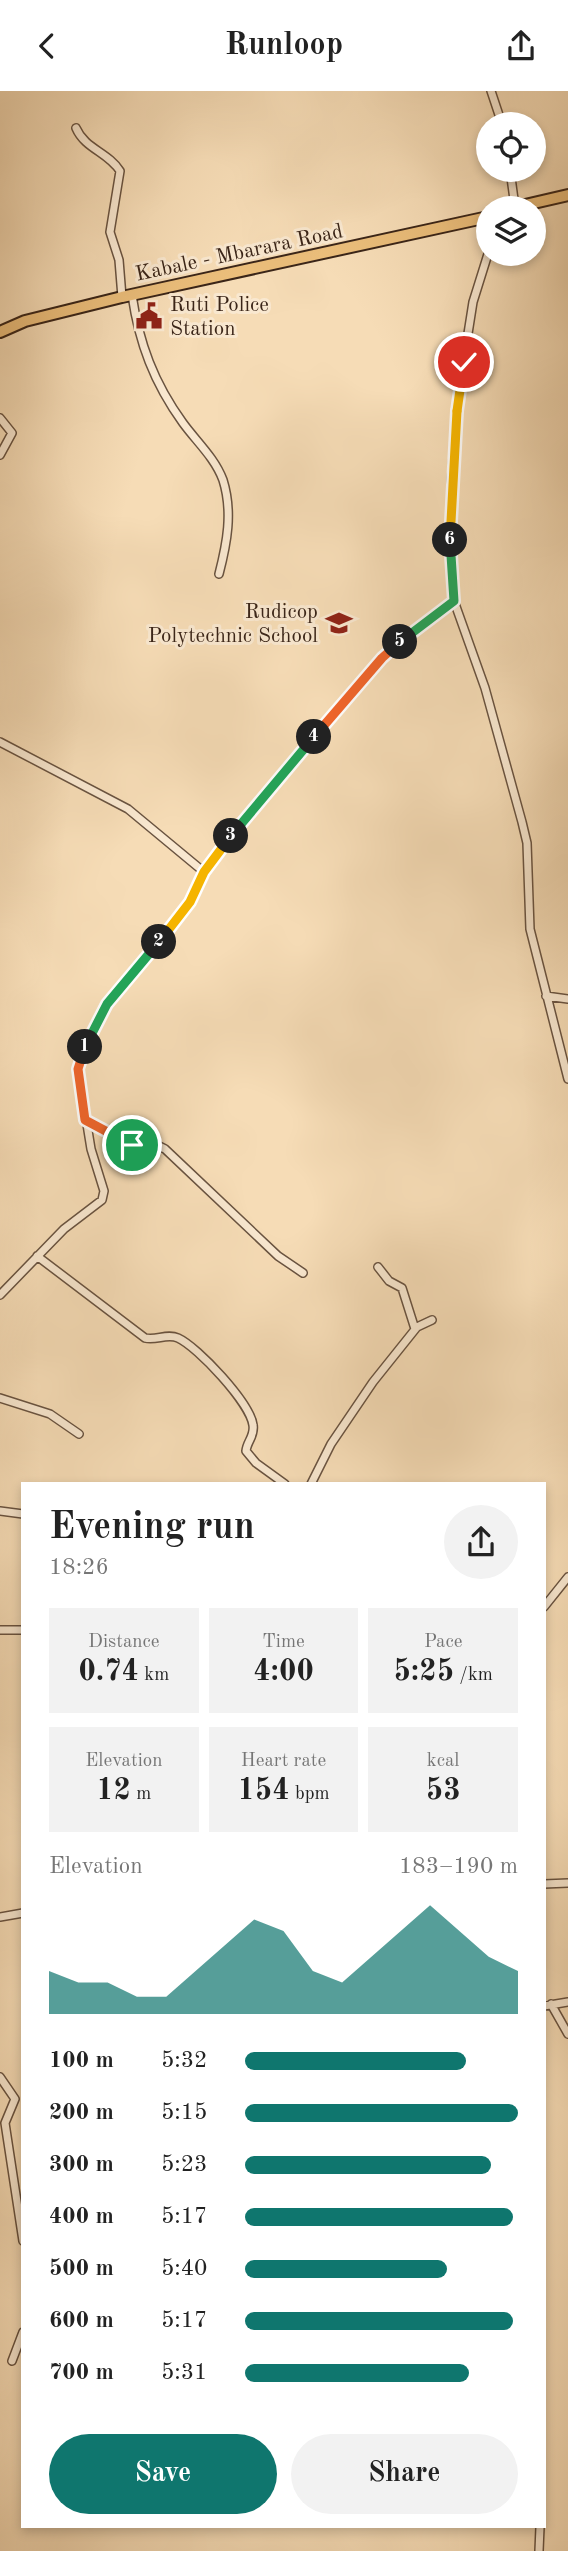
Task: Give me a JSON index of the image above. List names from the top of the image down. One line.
{"streets":{"main road":["Kabale - Mbarara Road"]},"places":{"public building":["Ruti Police Station"],"school or university":["Rudicop Polytechnic School"]},"page":{"header":"Runloop","pins":["6","5","4","3","2","1"],"heading":["Evening run","18:26"],"stats":[["Distance","0.74 km"],["Time","4:00"],["Pace","5:25 /km"],["Elevation","12 m"],["Heart rate","154 bpm"],["kcal","53"]],"chart":["Elevation","183–190 m"],"list":[{"name":"100 m","note":"5:32"},{"name":"200 m","note":"5:15"},{"name":"300 m","note":"5:23"},{"name":"400 m","note":"5:17"},{"name":"500 m","note":"5:40"},{"name":"600 m","note":"5:17"},{"name":"700 m","note":"5:31"}],"buttons":["Save","Share"]}}
